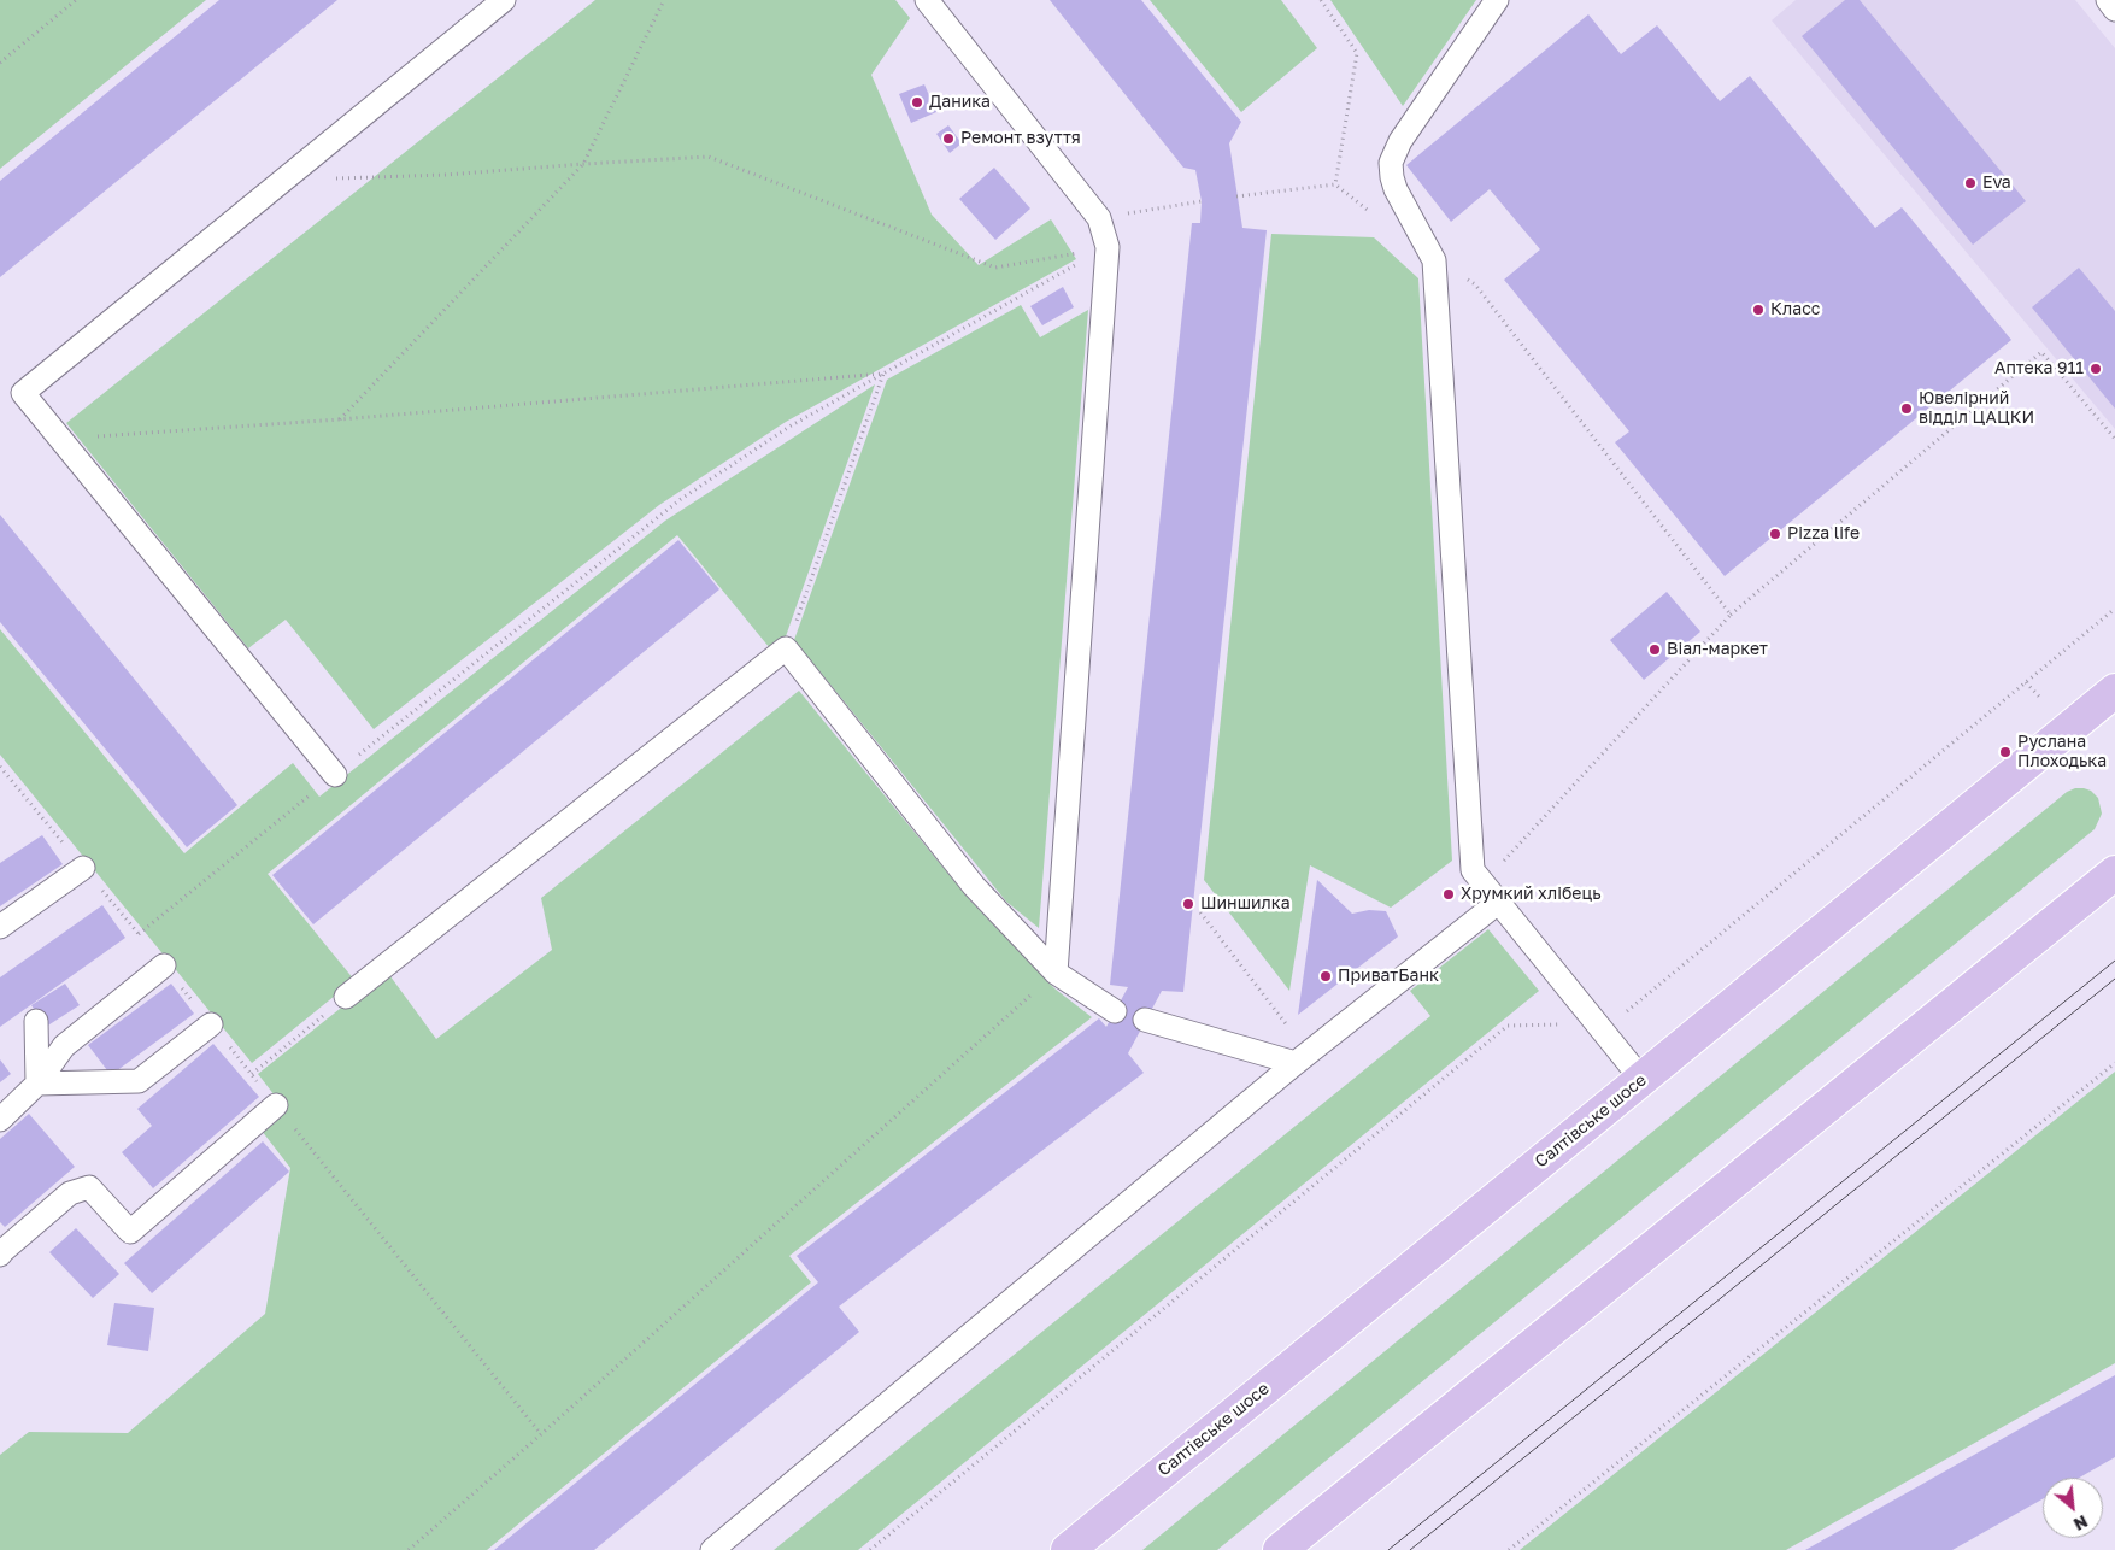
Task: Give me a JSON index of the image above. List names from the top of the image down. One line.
{"streets":{"main road":["Салтівське шосе"]},"places":["Даника","Ремонт взуття","Eva","Класс","Аптека 911","Ювелірний відділ ЦАЦКИ","Pizza life","Віал-маркет","Руслана Плоходька","Хрумкий хлібець","Шиншилка","ПриватБанк"],"north":"bottom right"}
